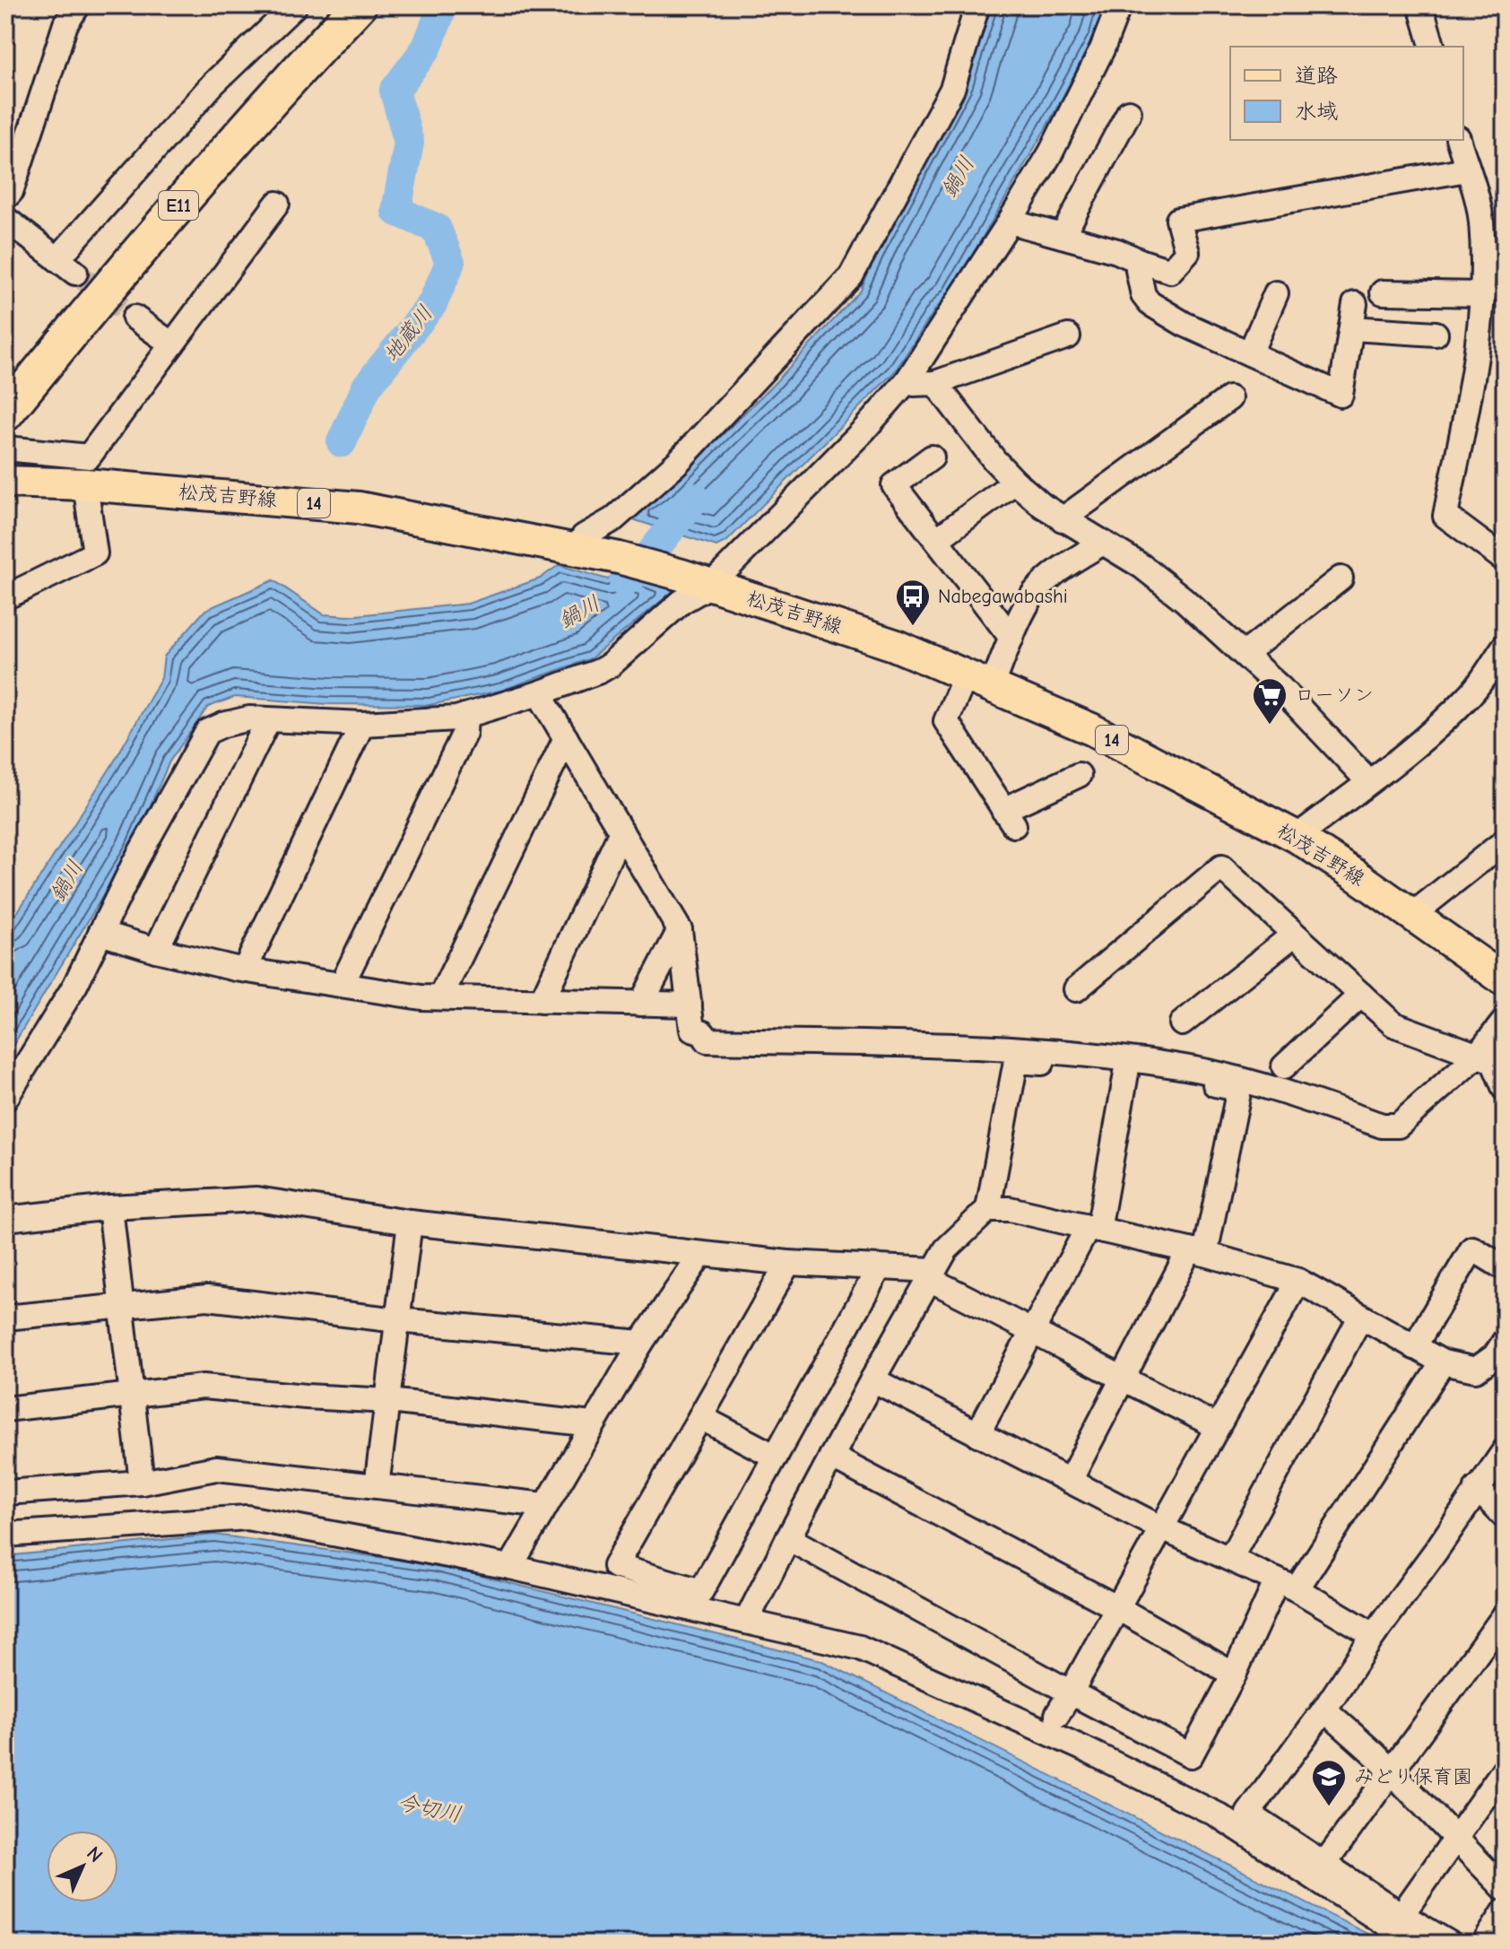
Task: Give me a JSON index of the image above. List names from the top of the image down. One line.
{"streets":{"highway":["E11"],"main road":["松茂吉野線","14"]},"water":["鍋川","地蔵川","今切川"],"places":{"bus stop":["Nabegawabashi"],"supermarket":["ローソン"],"school or university":["みどり保育園"]},"legend":["道路","水域"],"north":"top right"}
